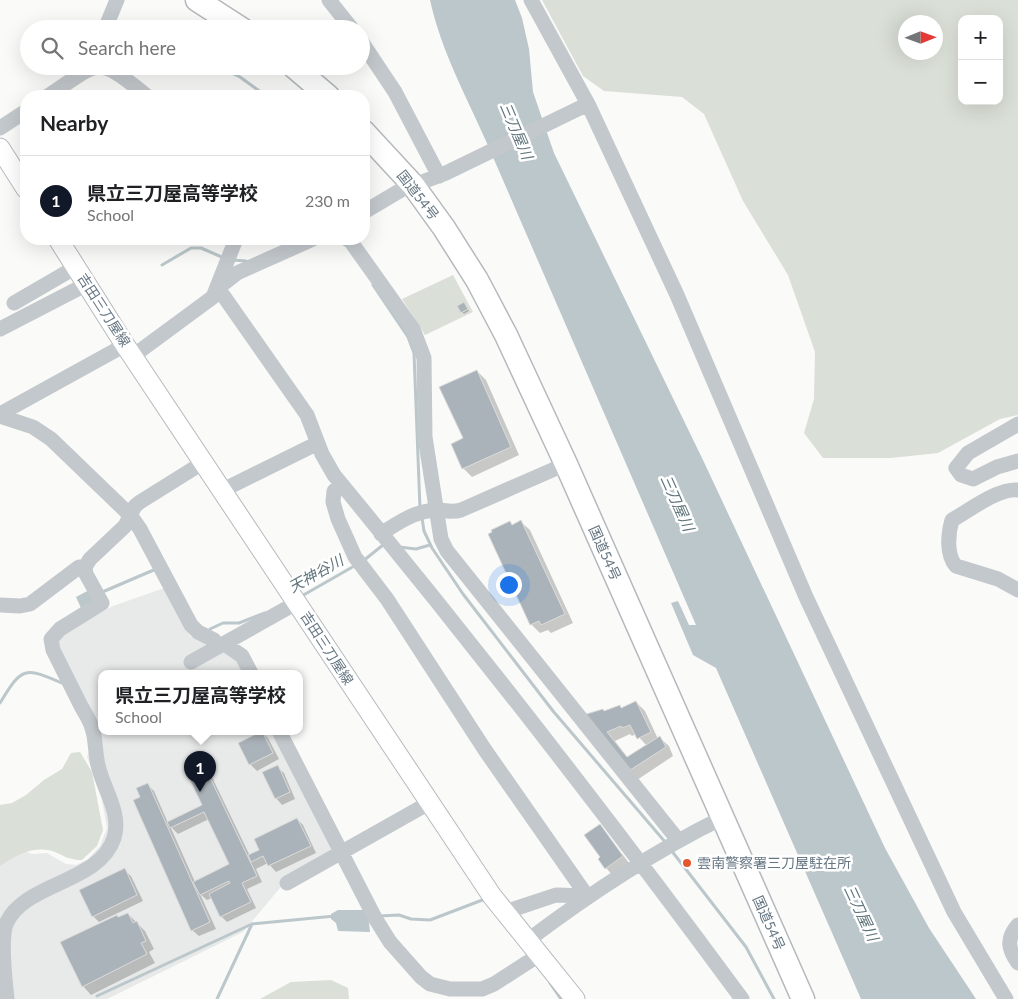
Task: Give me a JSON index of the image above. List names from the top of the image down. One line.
{"streets":{"highway":["国道54号"],"main road":["吉田三刀屋線"]},"water":["三刀屋川","天神谷川"],"places":["雲南警察署三刀屋駐在所"],"north":"right","page":{"map_buttons":["+","−"],"search":"Search here","heading":"Nearby","list":[{"mark":"1","name":"県立三刀屋高等学校","note":"School","value":"230 m"}],"popup":["県立三刀屋高等学校","School"],"pins":"1"}}
